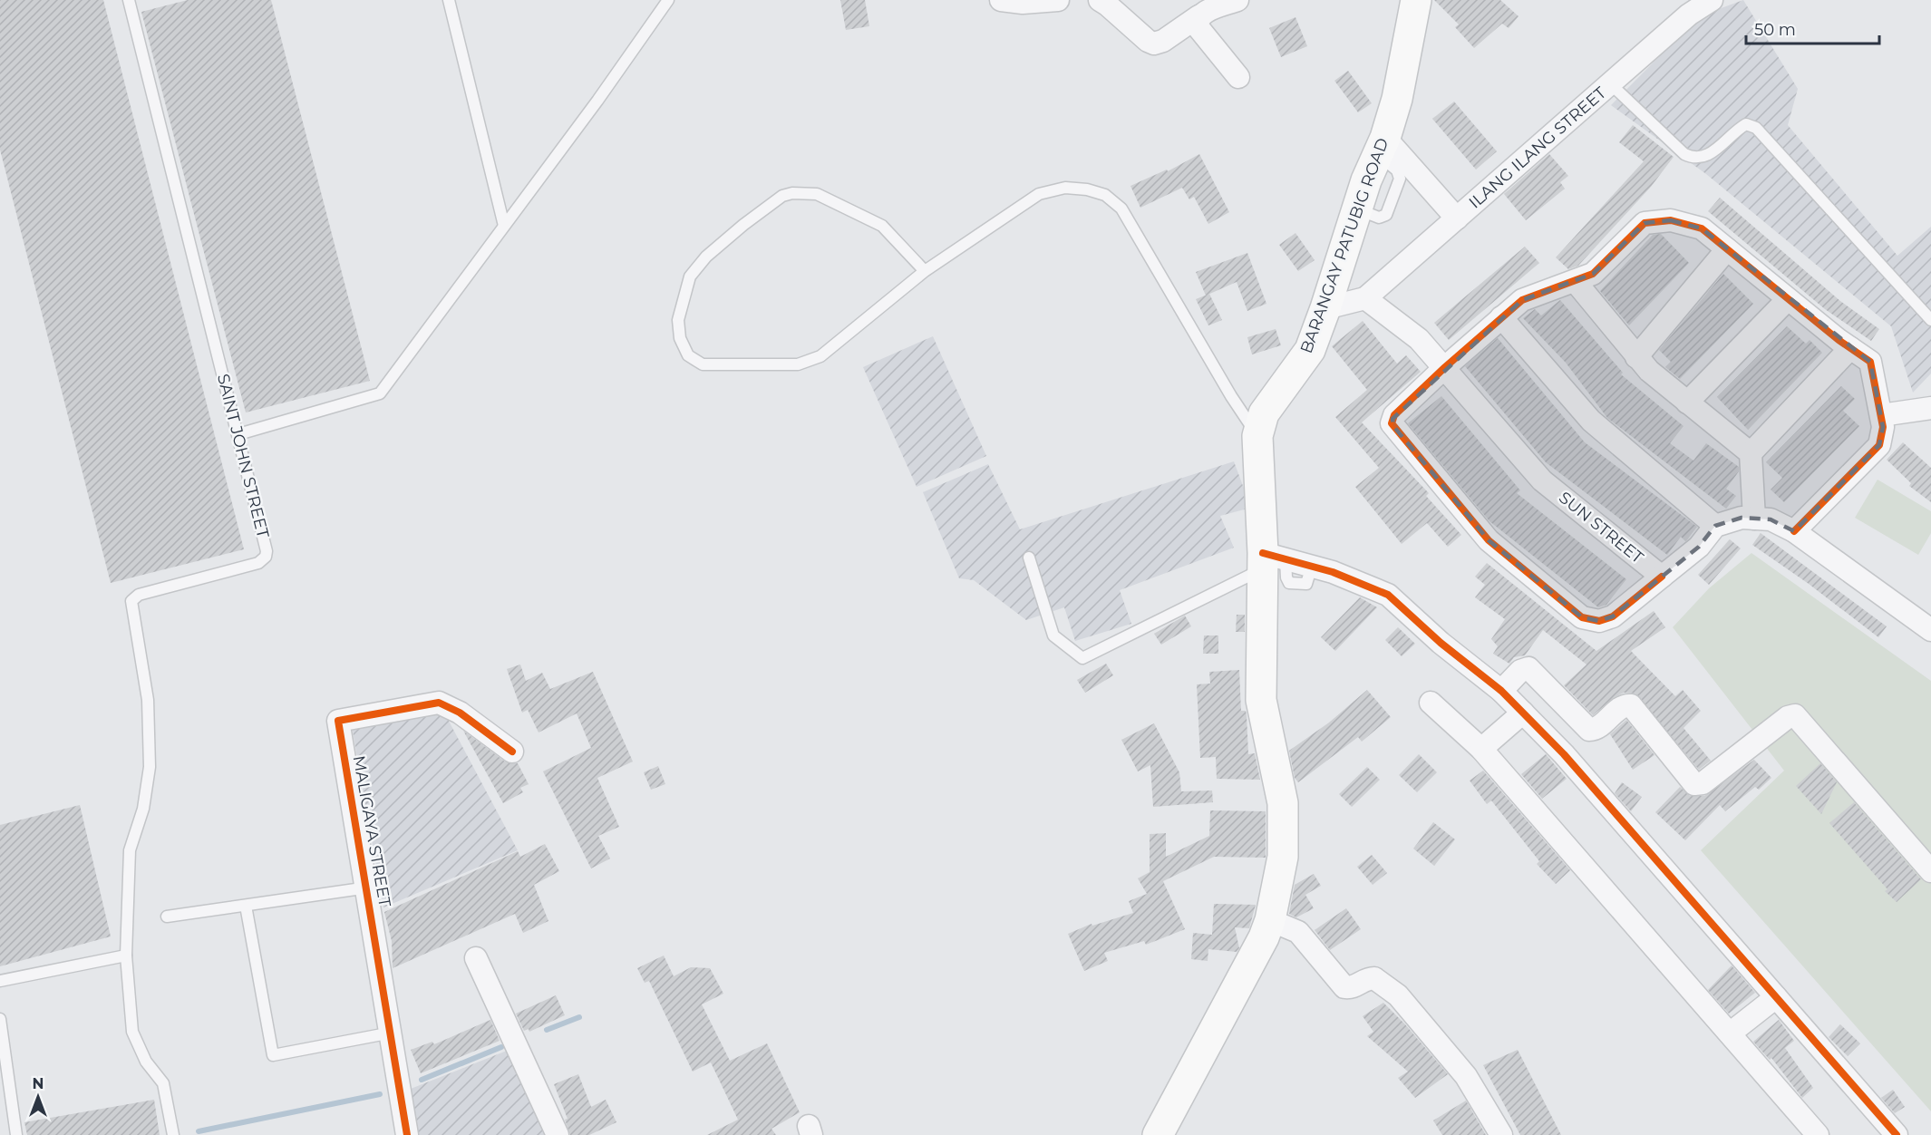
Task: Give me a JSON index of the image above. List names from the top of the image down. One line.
{"streets":{"main road":["BARANGAY PATUBIG ROAD"],"street":["ILANG ILANG STREET","SUN STREET","MALIGAYA STREET"],"lane":["SAINT JOHN STREET"]},"crossings":[["ILANG ILANG STREET","SUN STREET"]],"scale_bar":"50 m","north":"top"}
